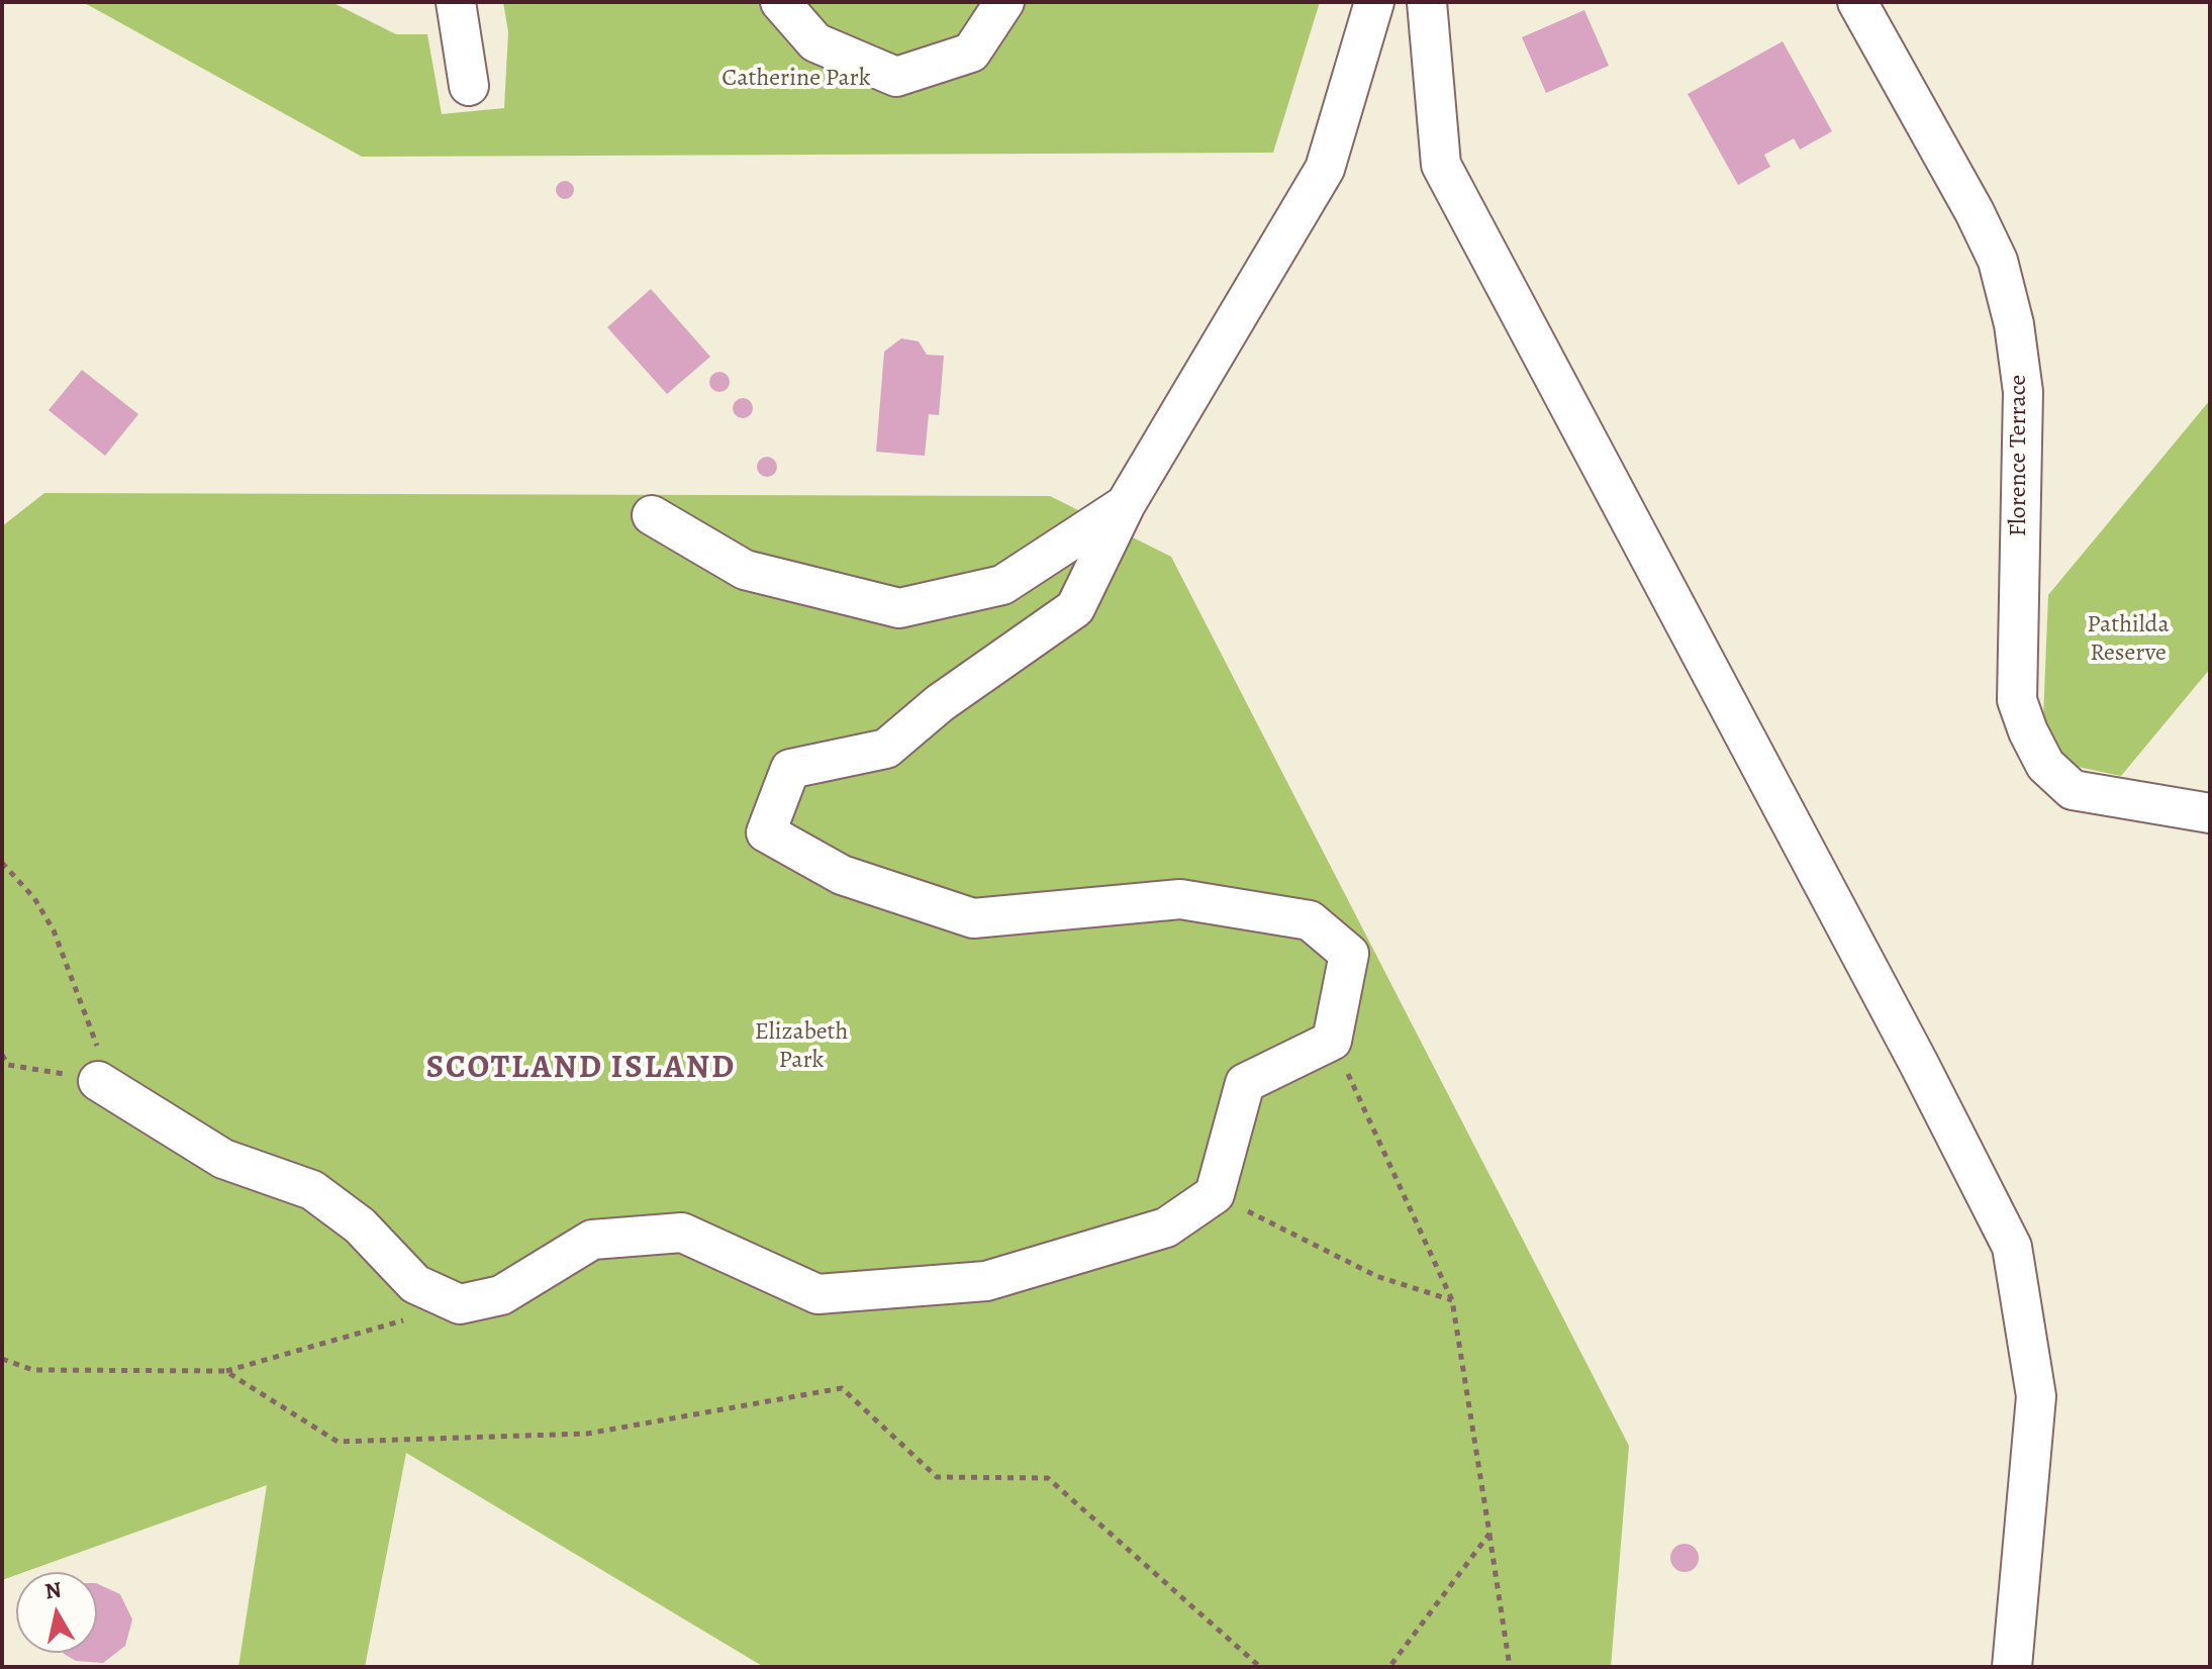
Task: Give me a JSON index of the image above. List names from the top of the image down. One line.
{"streets":{"street":["Florence Terrace"]},"districts":["SCOTLAND ISLAND"],"parks":["Catherine Park","Pathilda Reserve","Elizabeth Park"],"north":"top"}
